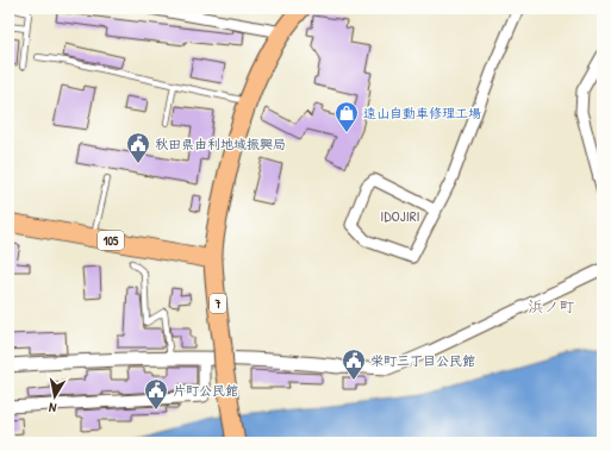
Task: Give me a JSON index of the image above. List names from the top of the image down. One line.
{"streets":{"highway":["105","7"]},"crossings":[["105","7"]],"districts":["IDOJIRI","浜ノ町"],"places":{"shop":["遠山自動車修理工場"],"public building":["秋田県由利地域振興局","栄町三丁目公民館","片町公民館"]},"north":"bottom"}
